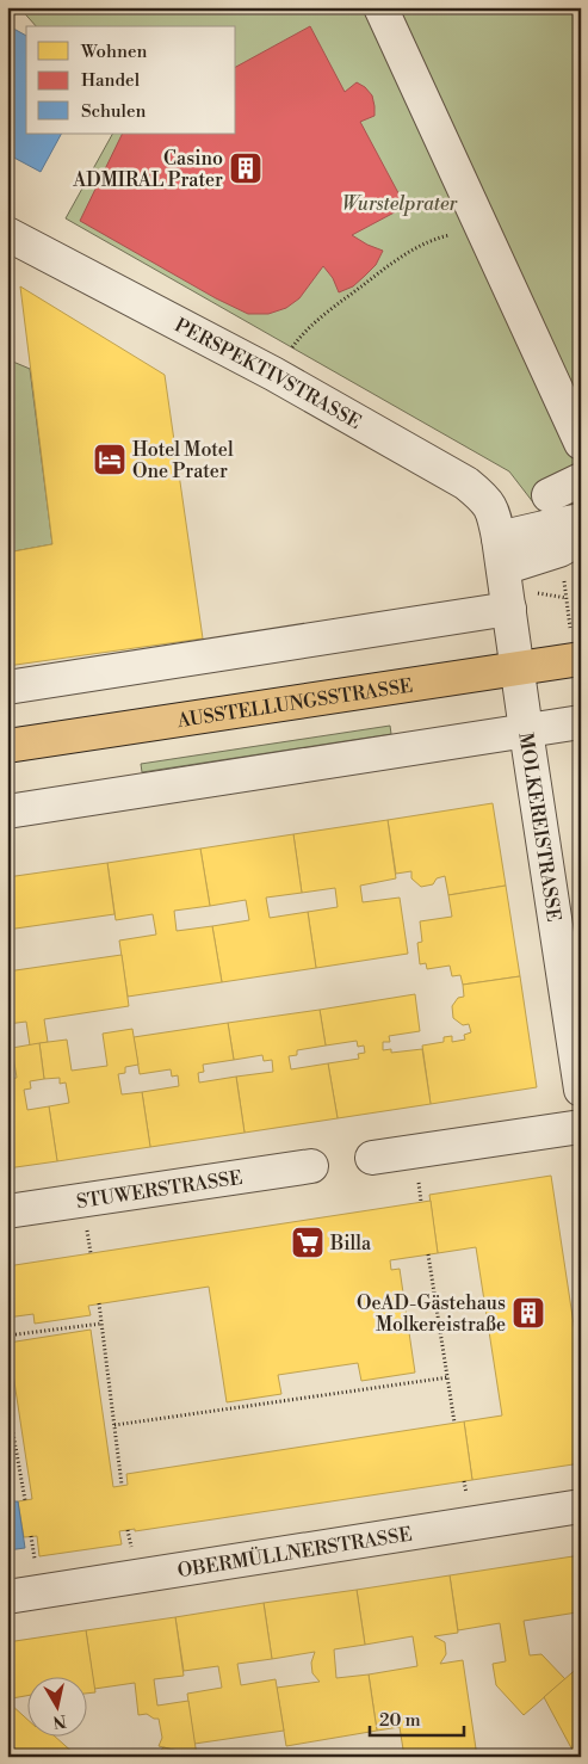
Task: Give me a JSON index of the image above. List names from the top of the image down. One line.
{"streets":{"main road":["AUSSTELLUNGSSTRASSE"],"street":["PERSPEKTIVSTRASSE","MOLKEREISTRASSE","STUWERSTRASSE","OBERMÜLLNERSTRASSE"]},"crossings":[["PERSPEKTIVSTRASSE","MOLKEREISTRASSE"],["AUSSTELLUNGSSTRASSE","MOLKEREISTRASSE"]],"parks":["Wurstelprater"],"places":{"building":["Casino ADMIRAL Prater","OeAD-Gästehaus Molkereistraße"],"hotel":["Hotel Motel One Prater"],"supermarket":["Billa"]},"legend":["Wohnen","Handel","Schulen"],"scale_bar":"20 m","north":"bottom"}
